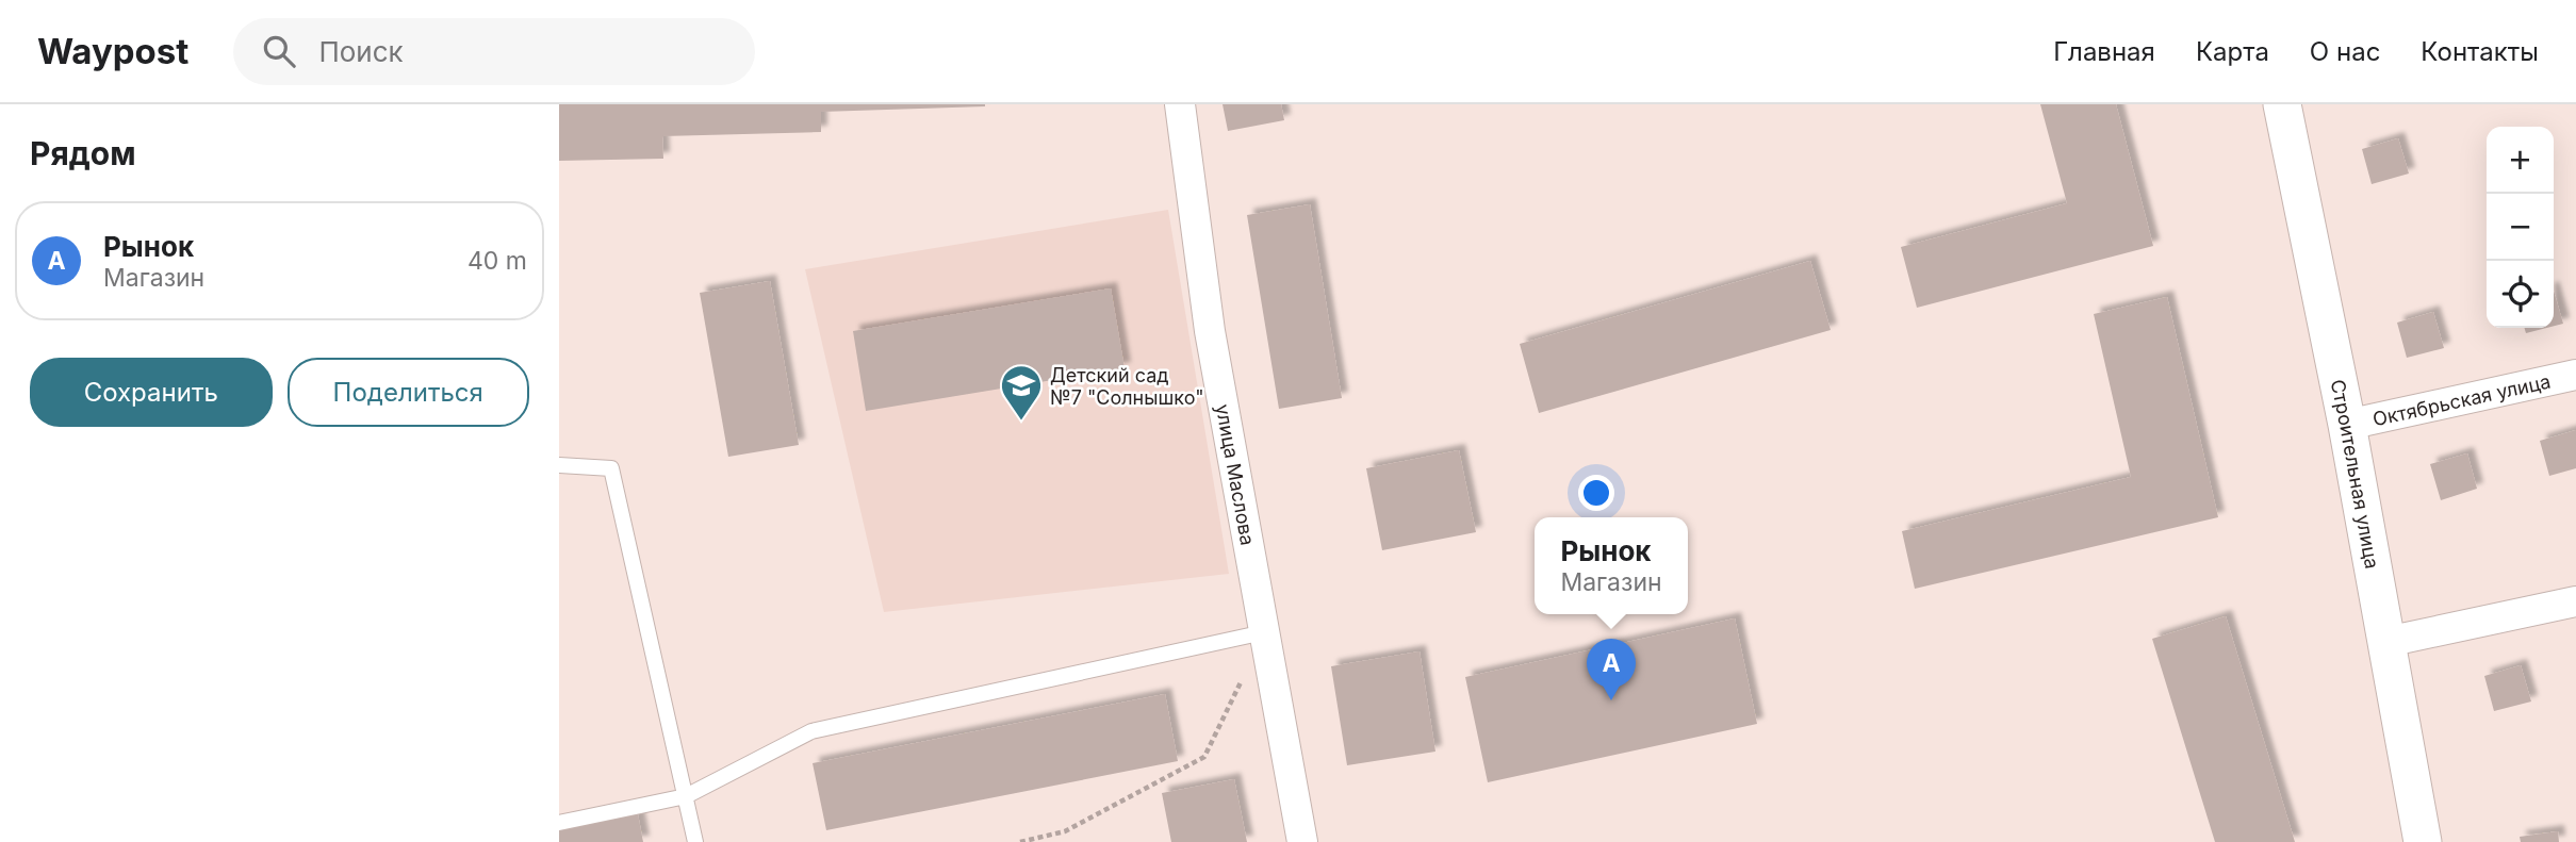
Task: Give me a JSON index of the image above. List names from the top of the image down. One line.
{"streets":{"street":["Октябрьская улица","Строительная улица","улица Маслова"]},"crossings":[["Октябрьская улица","Строительная улица"]],"places":{"school or university":["Детский сад №7 \"Солнышко\""]},"page":{"header":"Waypost","search":"Поиск","nav":["Главная","Карта","О нас","Контакты"],"heading":"Рядом","map_buttons":["+","−"],"list":[{"mark":"A","name":"Рынок","note":"Магазин","value":"40 m"}],"buttons":["Сохранить","Поделиться"],"popup":["Рынок","Магазин"],"pins":"A"}}
